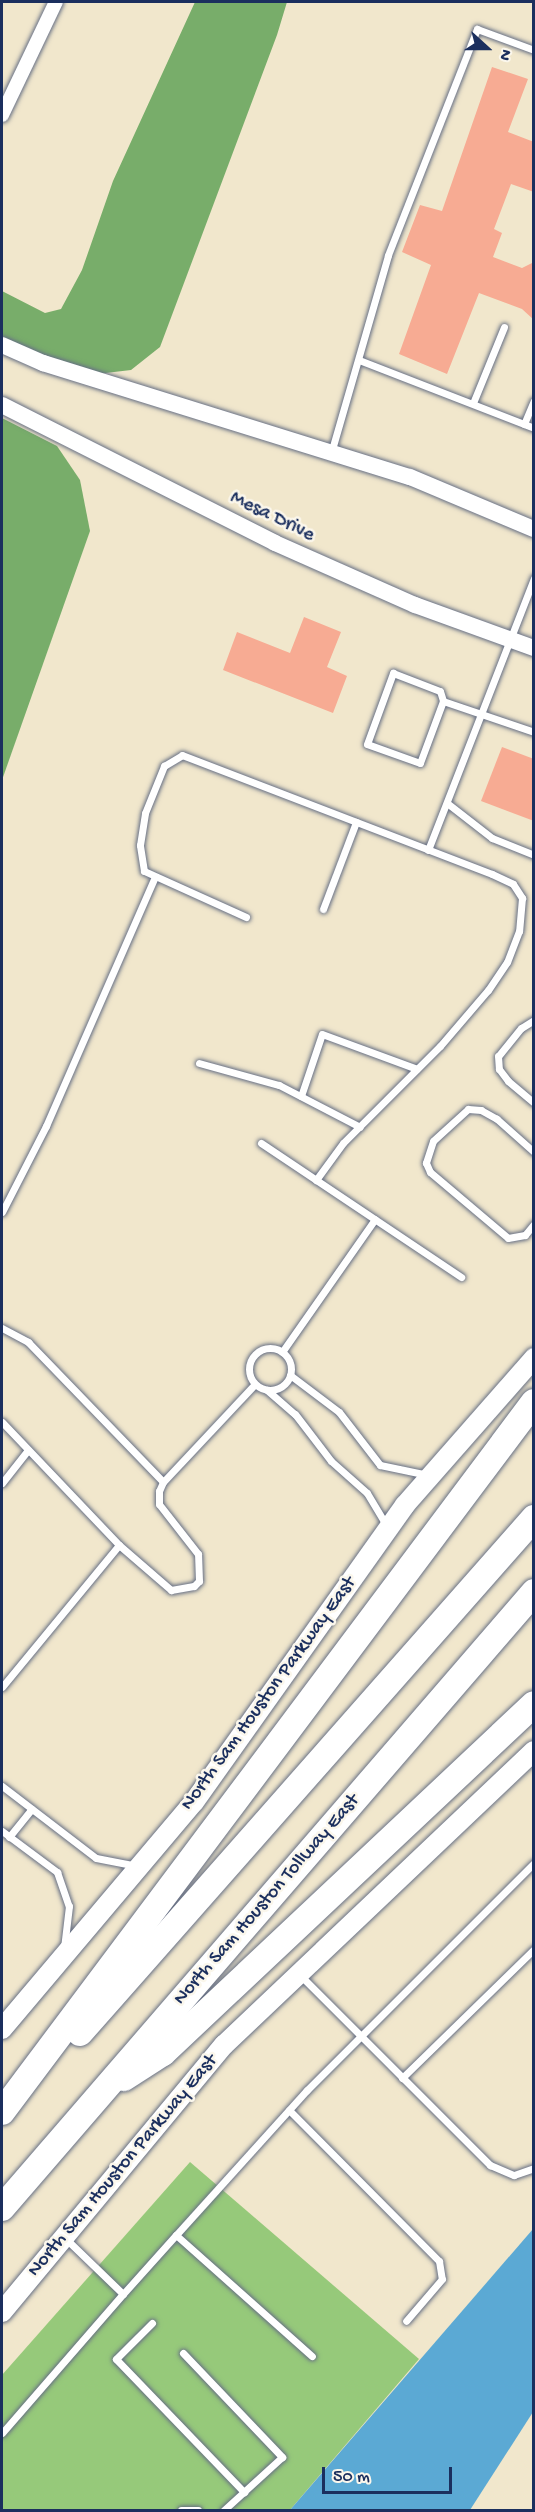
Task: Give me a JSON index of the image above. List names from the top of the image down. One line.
{"streets":{"highway":["North Sam Houston Tollway East"],"main road":["North Sam Houston Parkway East"],"street":["Mesa Drive"]},"scale_bar":"50 m","north":"right"}
